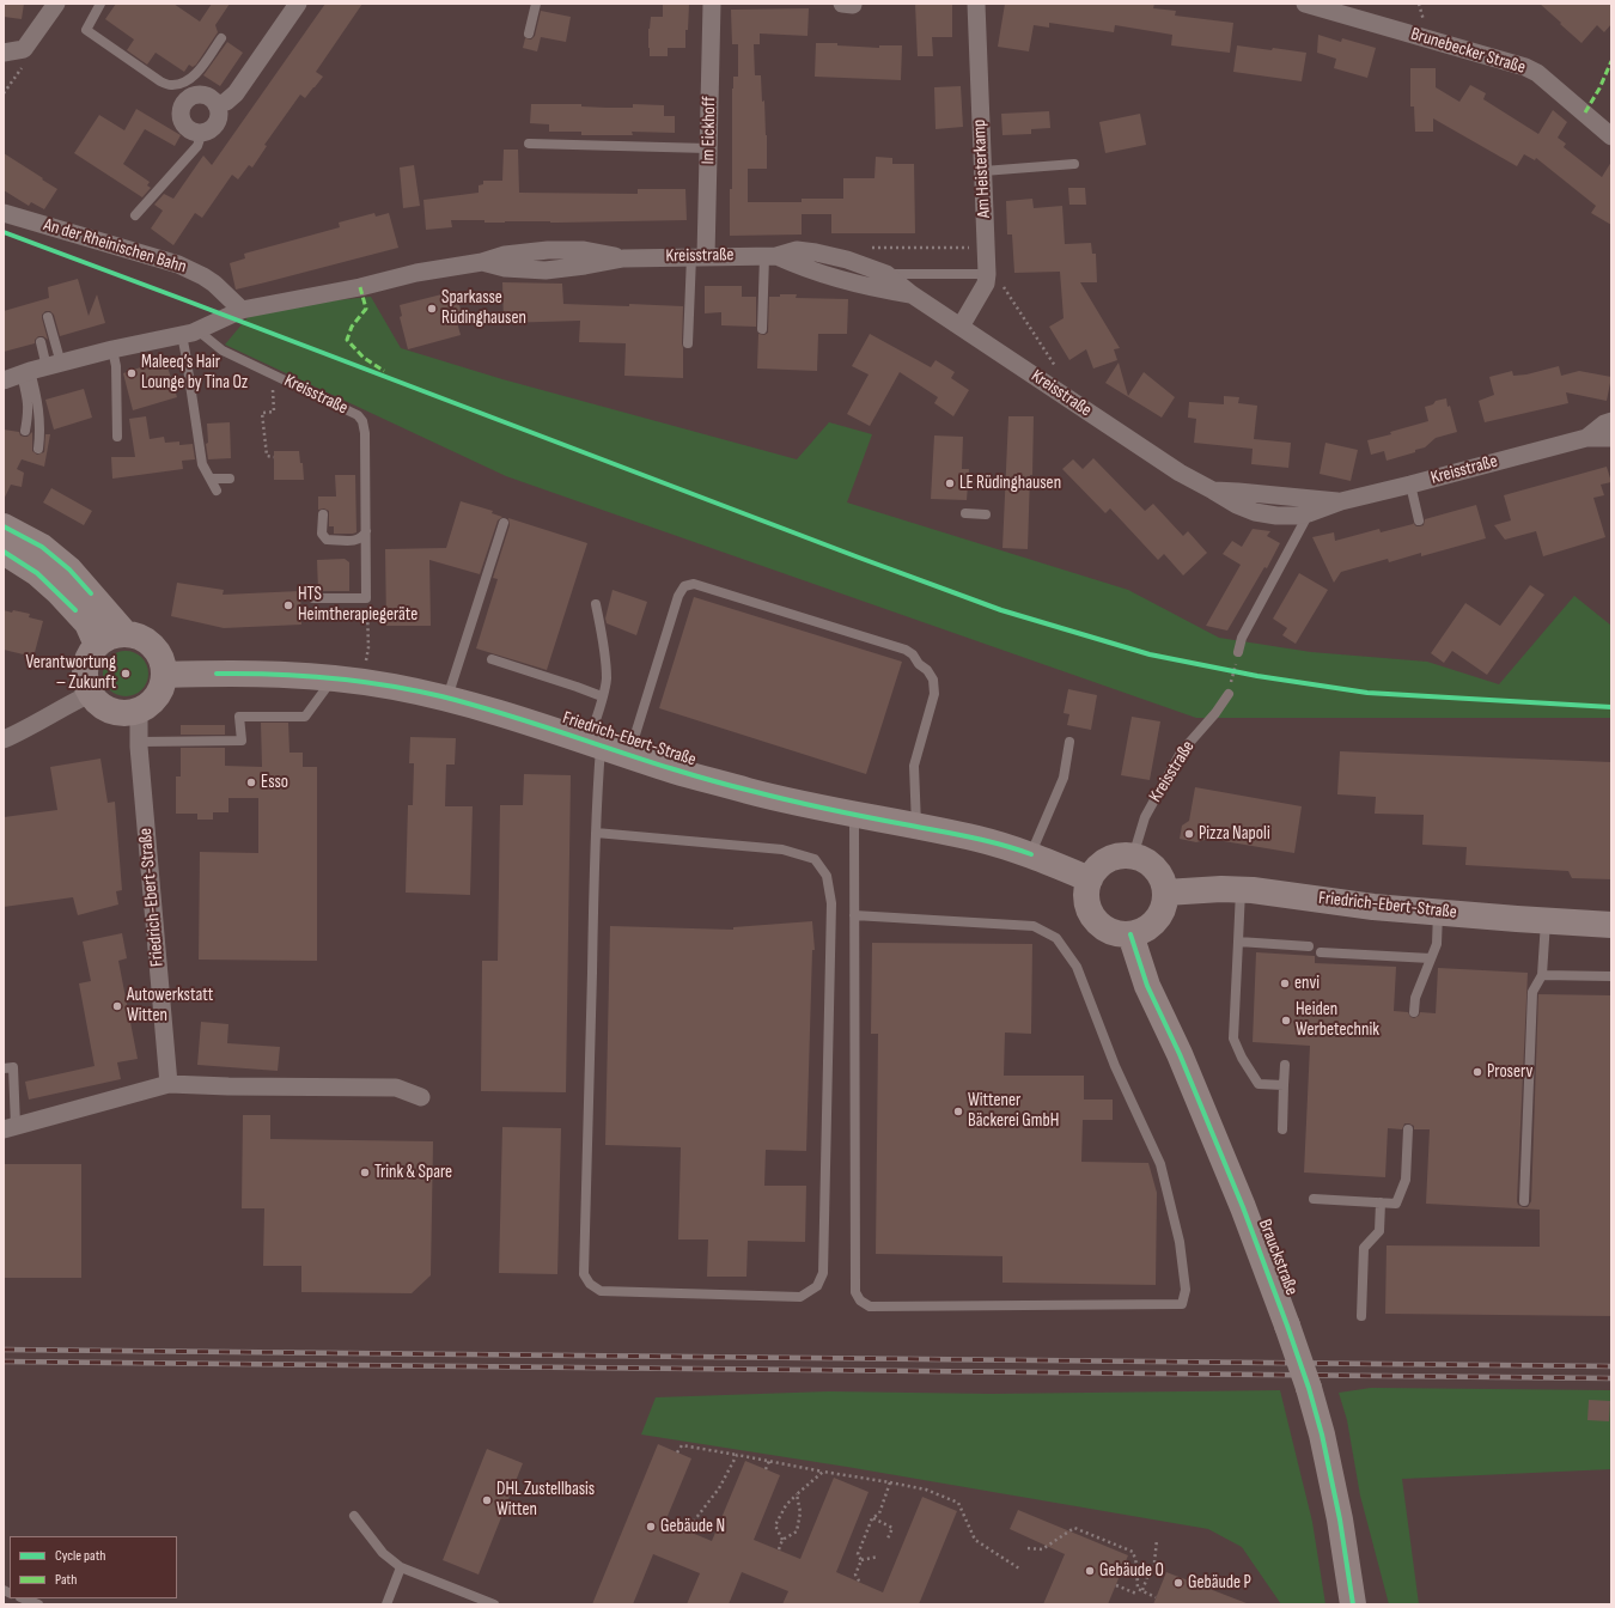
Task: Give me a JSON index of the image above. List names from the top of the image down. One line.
{"streets":{"street":["Brunebecker Straße","Im Eickhoff","Am Heisterkamp","An der Rheinischen Bahn","Kreisstraße","Friedrich-Ebert-Straße","Brauckstraße"]},"crossings":[["Im Eickhoff","Kreisstraße"],["An der Rheinischen Bahn","Kreisstraße"],["Kreisstraße","Friedrich-Ebert-Straße"],["Kreisstraße","Brauckstraße"],["Friedrich-Ebert-Straße","Brauckstraße"]],"places":["Sparkasse Rüdinghausen","Maleeq’s Hair Lounge by Tina Oz","LE Rüdinghausen","HTS Heimtherapiegeräte","Verantwortung – Zukunft","Esso","Pizza Napoli","envi","Autowerkstatt Witten","Heiden Werbetechnik","Proserv","Wittener Bäckerei GmbH","Trink & Spare","DHL Zustellbasis Witten","Gebäude N","Gebäude O","Gebäude P"],"legend":["Cycle path","Path"]}
